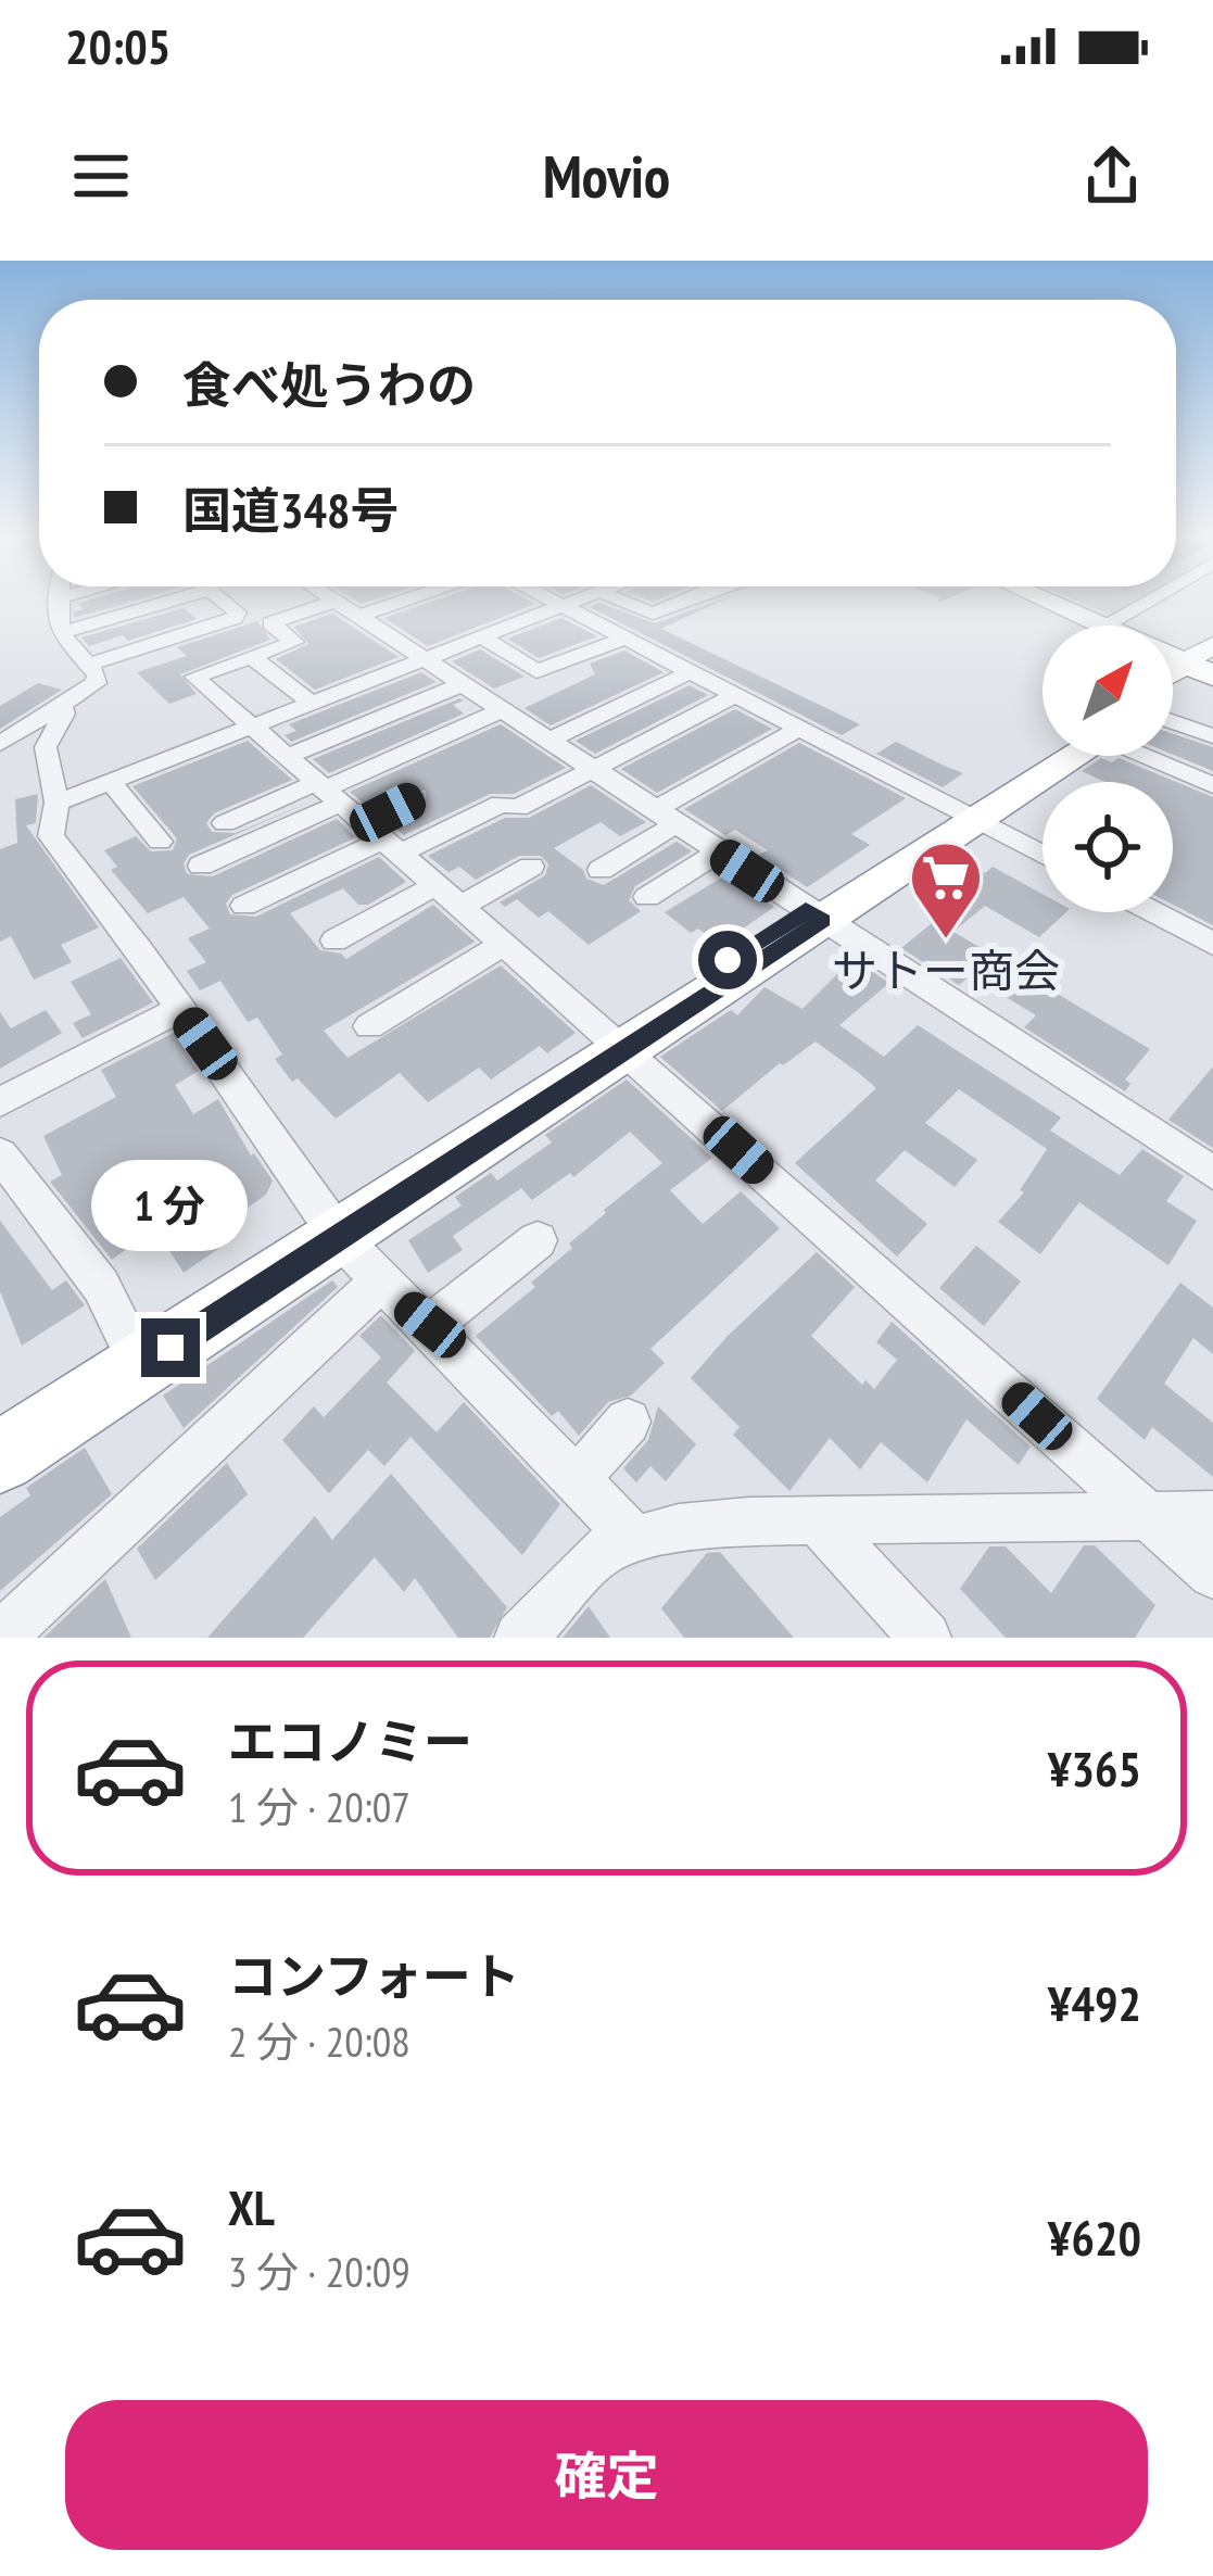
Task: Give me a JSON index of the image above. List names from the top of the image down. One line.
{"places":{"supermarket":["サトー商会"]},"north":"top right","page":{"status":"20:05","header":"Movio","banner":["食べ処うわの","国道348号"],"bubble":"1 分","list":[{"name":"エコノミー","note":"1 分 · 20:07","value":"¥365"},{"name":"コンフォート","note":"2 分 · 20:08","value":"¥492"},{"name":"XL","note":"3 分 · 20:09","value":"¥620"}],"buttons":"確定"}}
